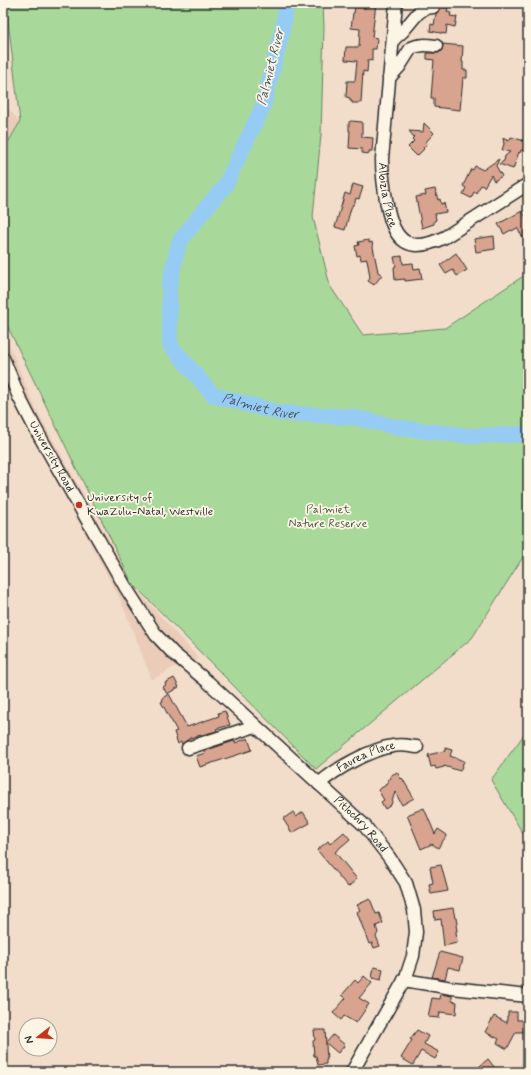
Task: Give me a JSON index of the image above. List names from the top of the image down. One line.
{"streets":{"street":["Albizia Place","University Road","Faurea Place","Pitlochry Road"]},"crossings":[["University Road","Pitlochry Road"],["Faurea Place","Pitlochry Road"]],"water":["Palmiet River"],"parks":["Palmiet Nature Reserve"],"places":["University of KwaZulu-Natal, Westville"],"north":"left"}
